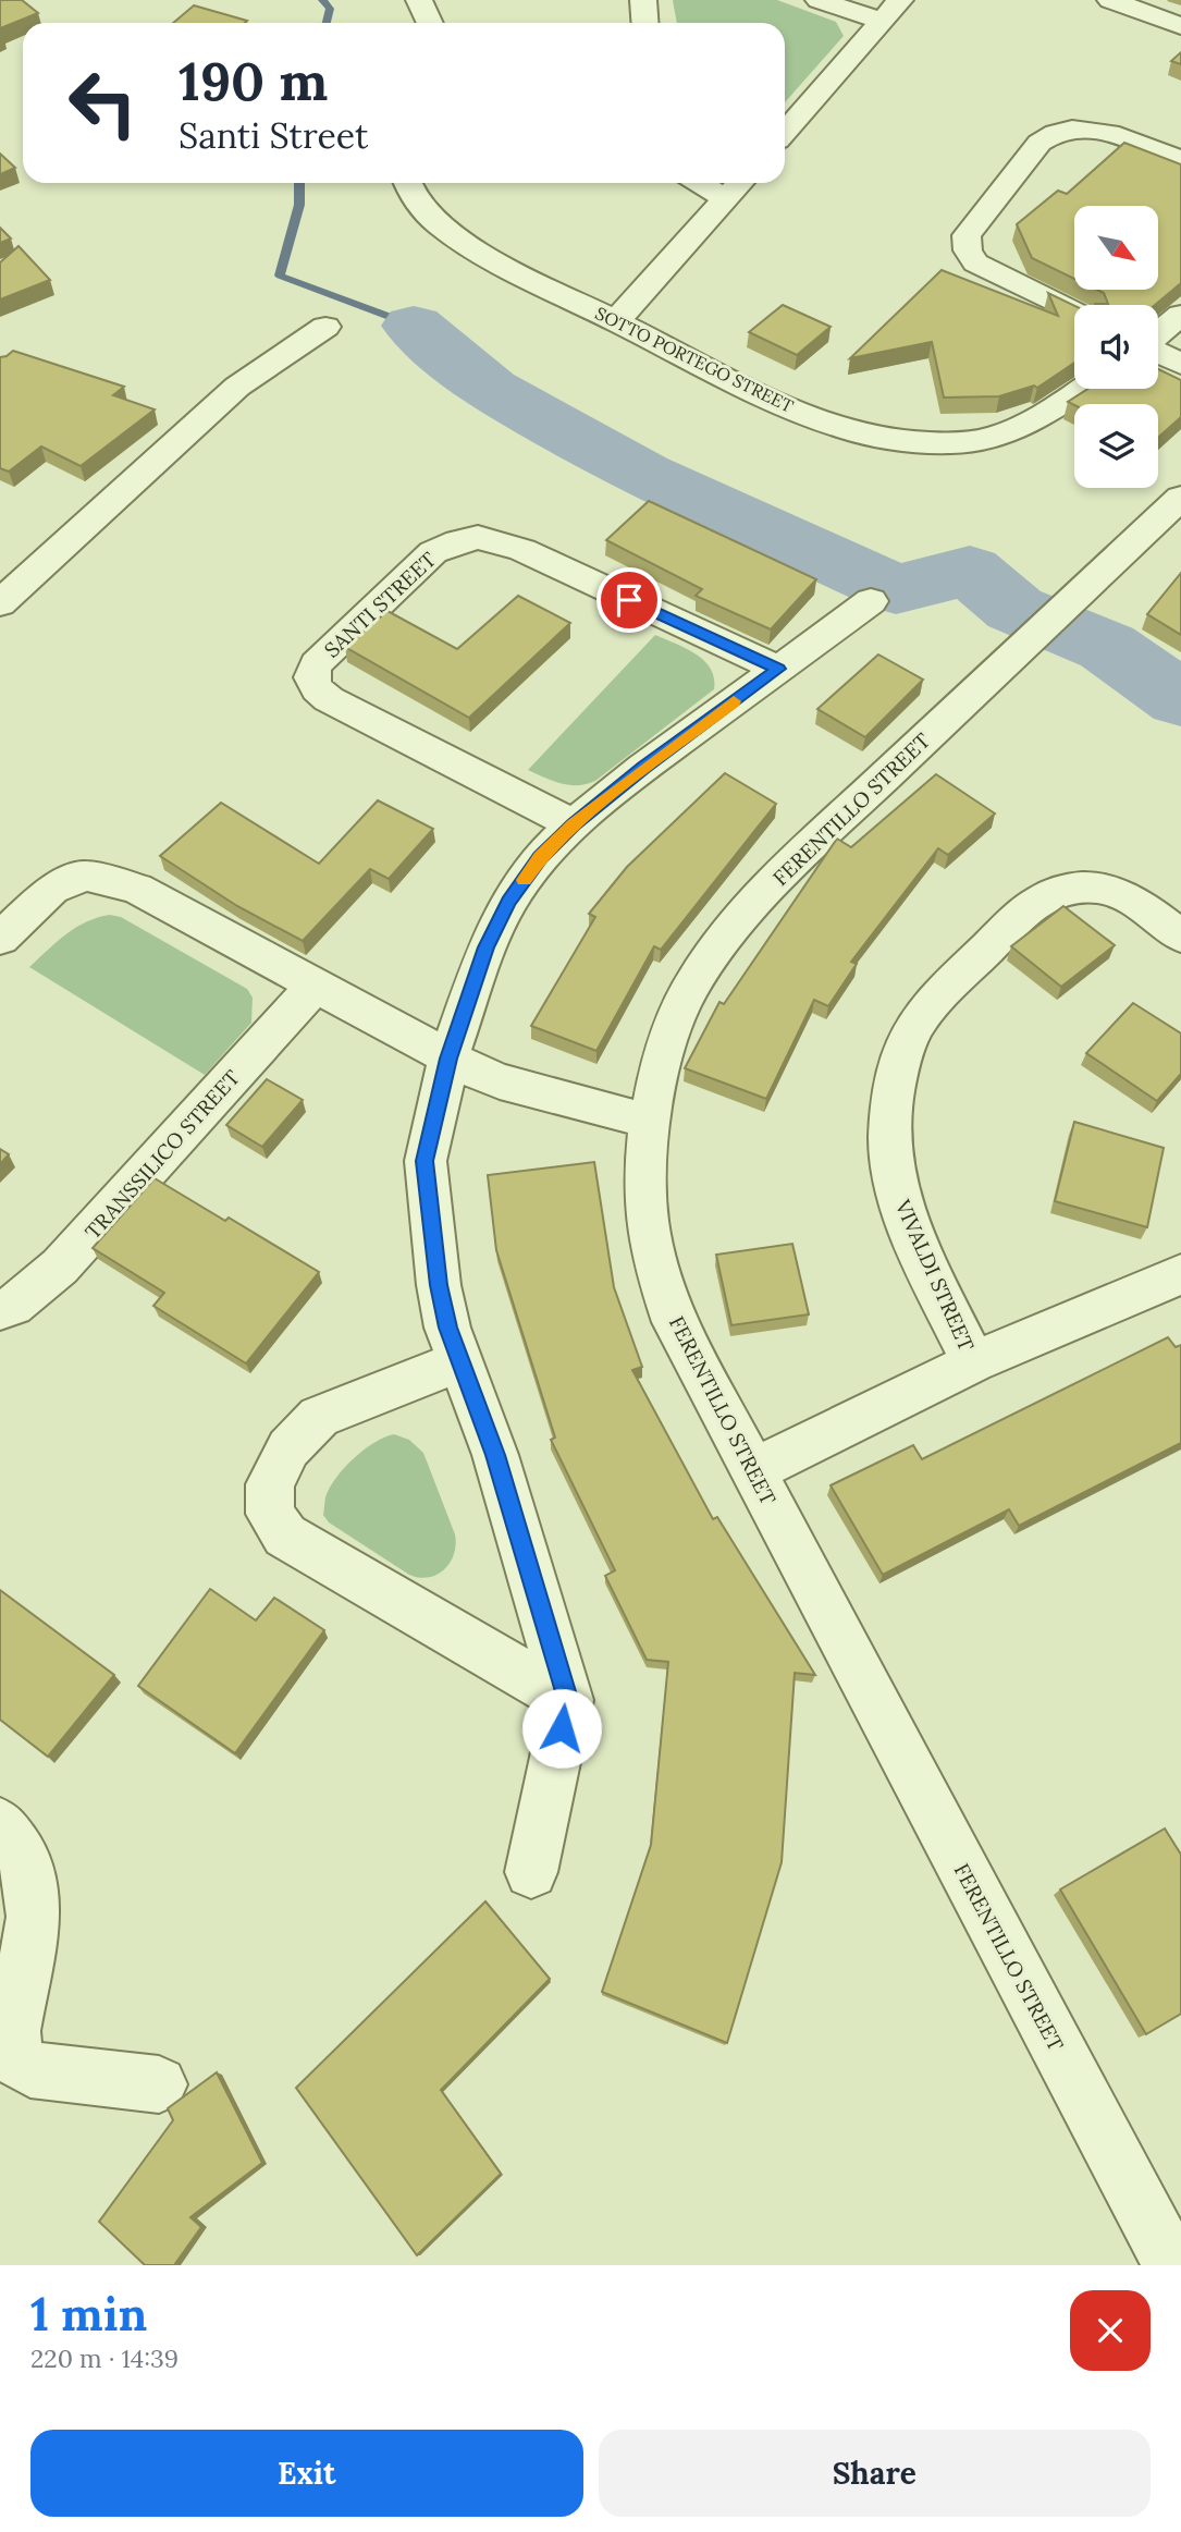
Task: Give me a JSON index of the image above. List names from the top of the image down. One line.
{"streets":{"street":["SOTTO PORTEGO STREET","SANTI STREET","FERENTILLO STREET","TRANSSILICO STREET","VIVALDI STREET"]},"crossings":[["FERENTILLO STREET","VIVALDI STREET"]],"north":"bottom right","page":{"turn":["190 m","Santi Street"],"heading":["1 min","220 m · 14:39"],"buttons":["Exit","Share"]}}
